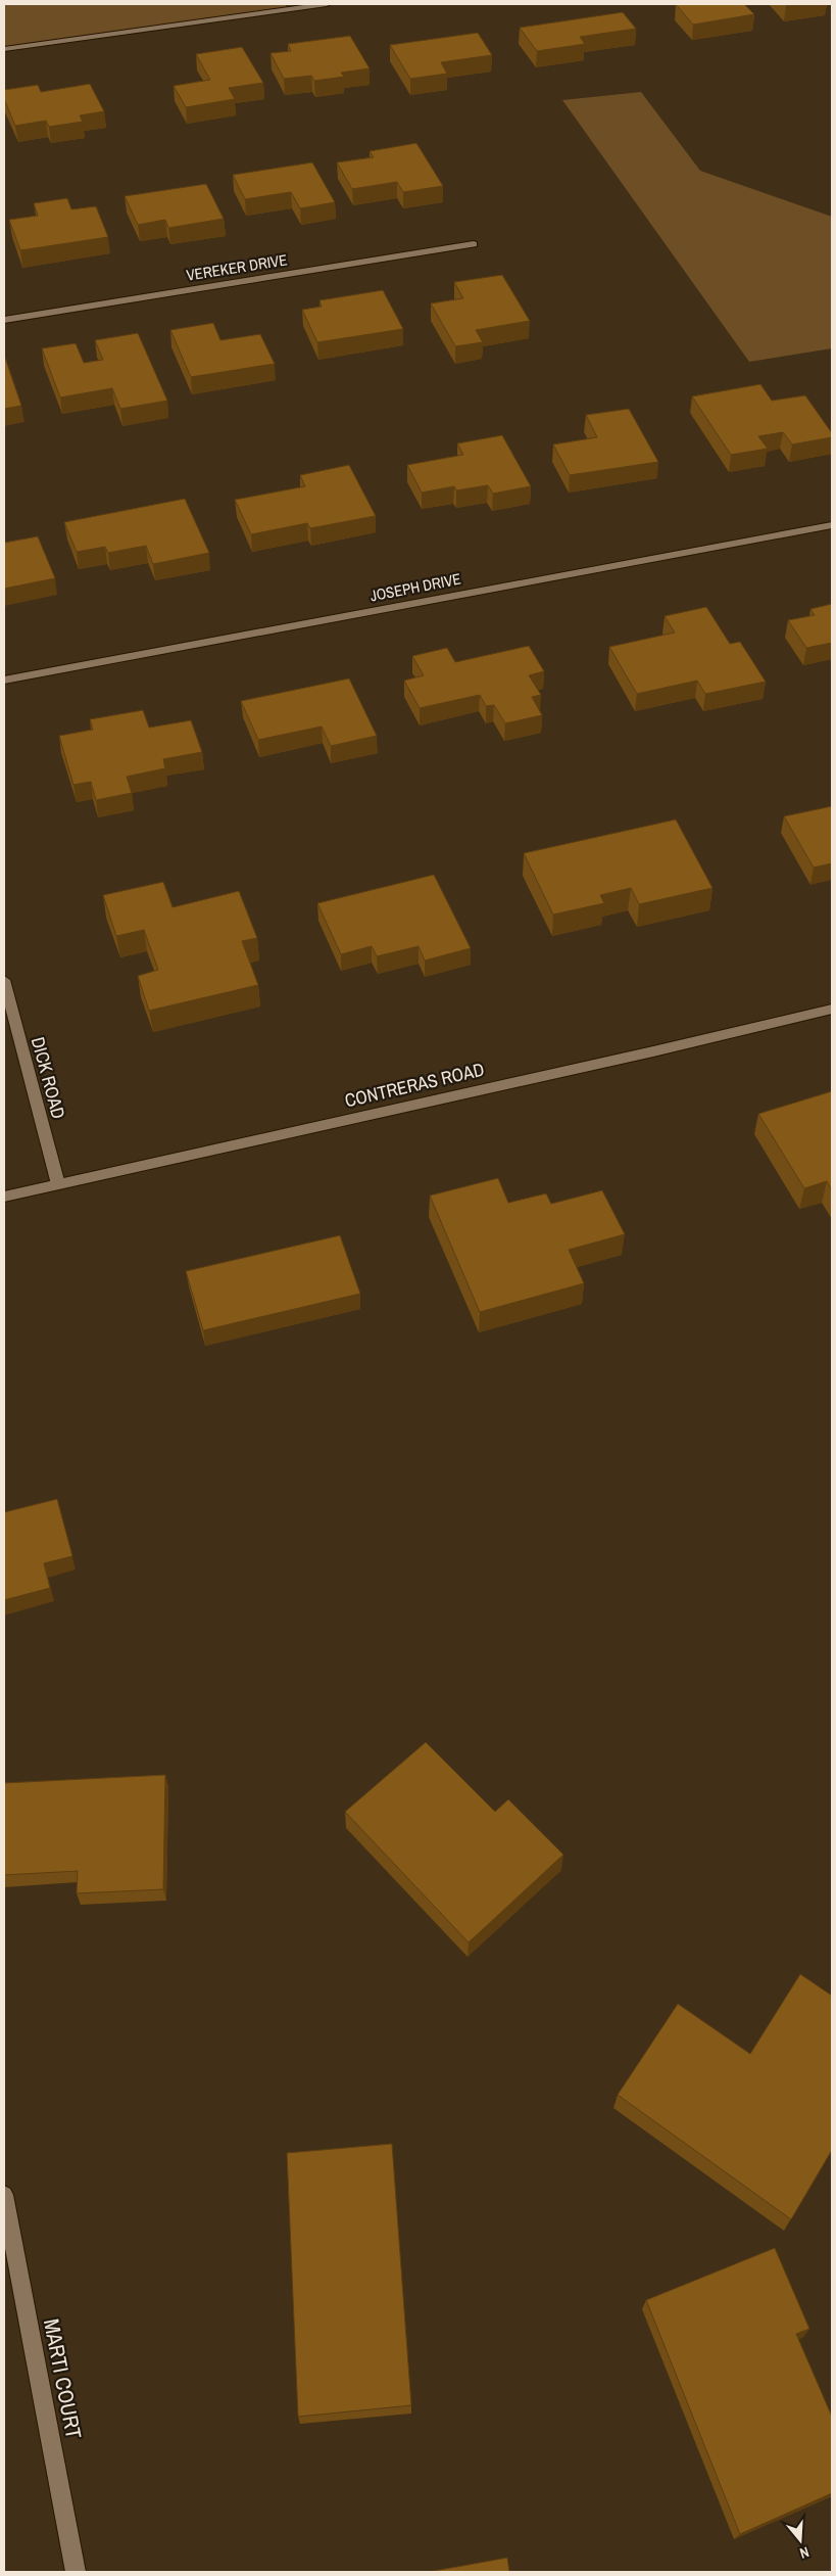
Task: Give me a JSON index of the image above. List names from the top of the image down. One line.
{"streets":{"street":["VEREKER DRIVE","JOSEPH DRIVE","DICK ROAD","CONTRERAS ROAD","MARTI COURT"]},"crossings":[["DICK ROAD","CONTRERAS ROAD"]],"north":"bottom"}
